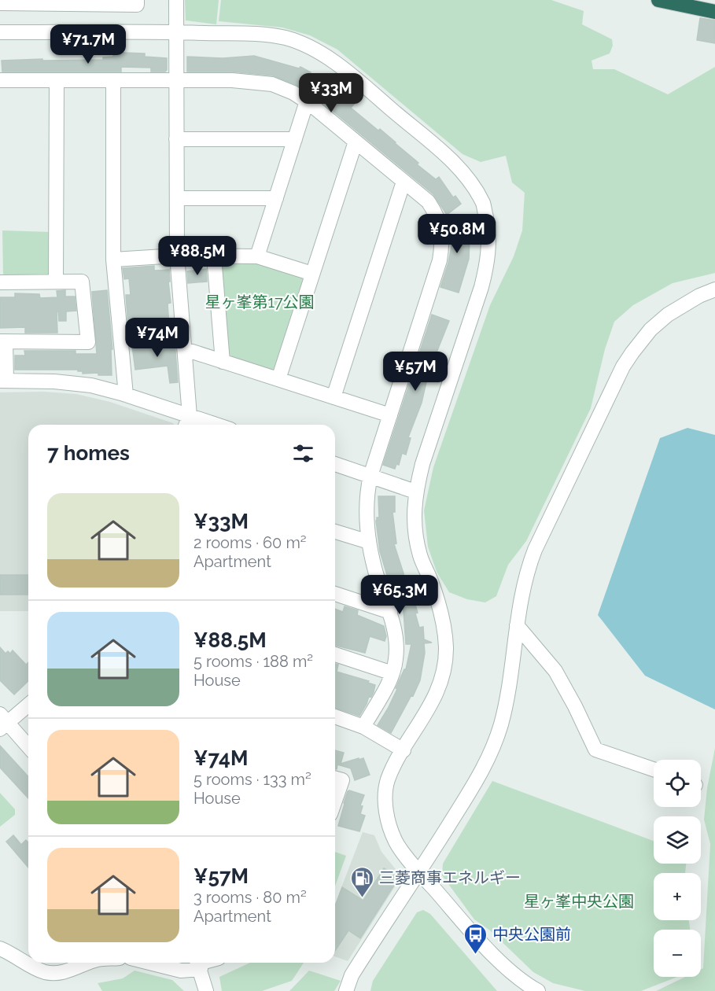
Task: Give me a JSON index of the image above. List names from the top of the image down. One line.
{"parks":["星ヶ峯第17公園","星ヶ峯中央公園"],"places":{"fuel station":["三菱商事エネルギー"],"bus stop":["中央公園前"]},"page":{"price":["¥71.7M","¥33M","¥50.8M","¥88.5M","¥74M","¥57M","¥65.3M"],"heading":"7 homes","list":[{"name":"¥33M","note":"2 rooms · 60 m² · Apartment"},{"name":"¥88.5M","note":"5 rooms · 188 m² · House"},{"name":"¥74M","note":"5 rooms · 133 m² · House"},{"name":"¥57M","note":"3 rooms · 80 m² · Apartment"}],"map_buttons":["+","−"]}}
